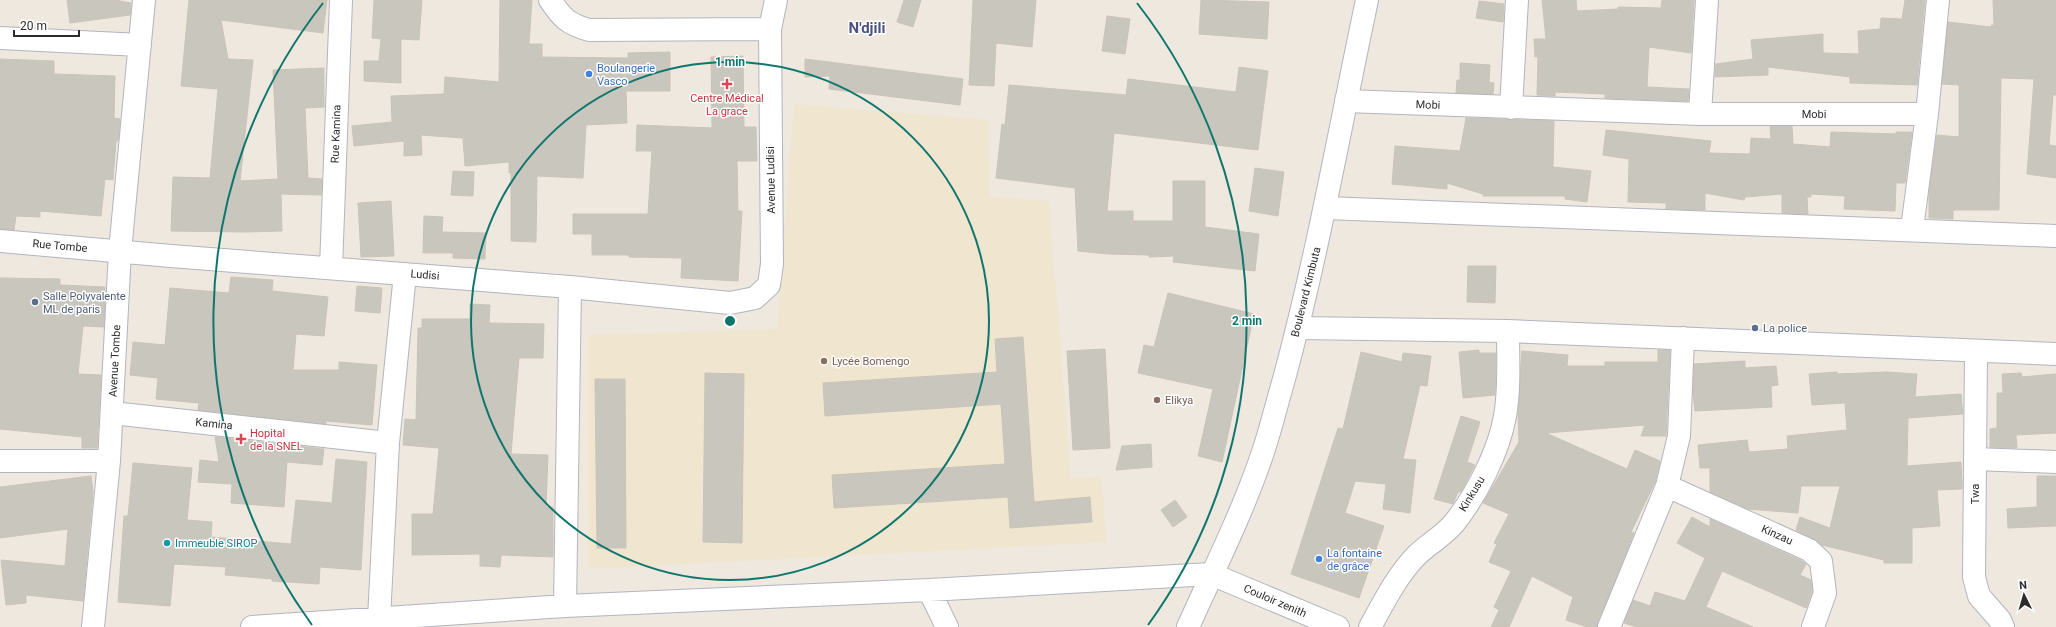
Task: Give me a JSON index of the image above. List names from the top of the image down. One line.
{"streets":{"street":["Mobi","Rue Kamina","Avenue Ludisi","Rue Tombe","Ludisi","Boulevard Kimbuta","Avenue Tombe","Kamina","Kinkusu","Twa","Kinzau","Couloir zenith"]},"crossings":[["Mobi","Boulevard Kimbuta"],["Rue Kamina","Ludisi"],["Avenue Ludisi","Ludisi"],["Rue Tombe","Ludisi"],["Rue Tombe","Avenue Tombe"],["Ludisi","Avenue Tombe"],["Boulevard Kimbuta","Couloir zenith"],["Avenue Tombe","Kamina"]],"districts":["N'djili"],"places":{"other":["Boulangerie Vasco","Salle Polyvalente ML de paris","La police","Lycée Bomengo","Elikya","Immeuble SIROP","La fontaine de grâce"],"health":["Centre Médical La grace","Hopital de la SNEL"]},"scale_bar":"20 m","north":"top","rings":["1 min","2 min"]}
